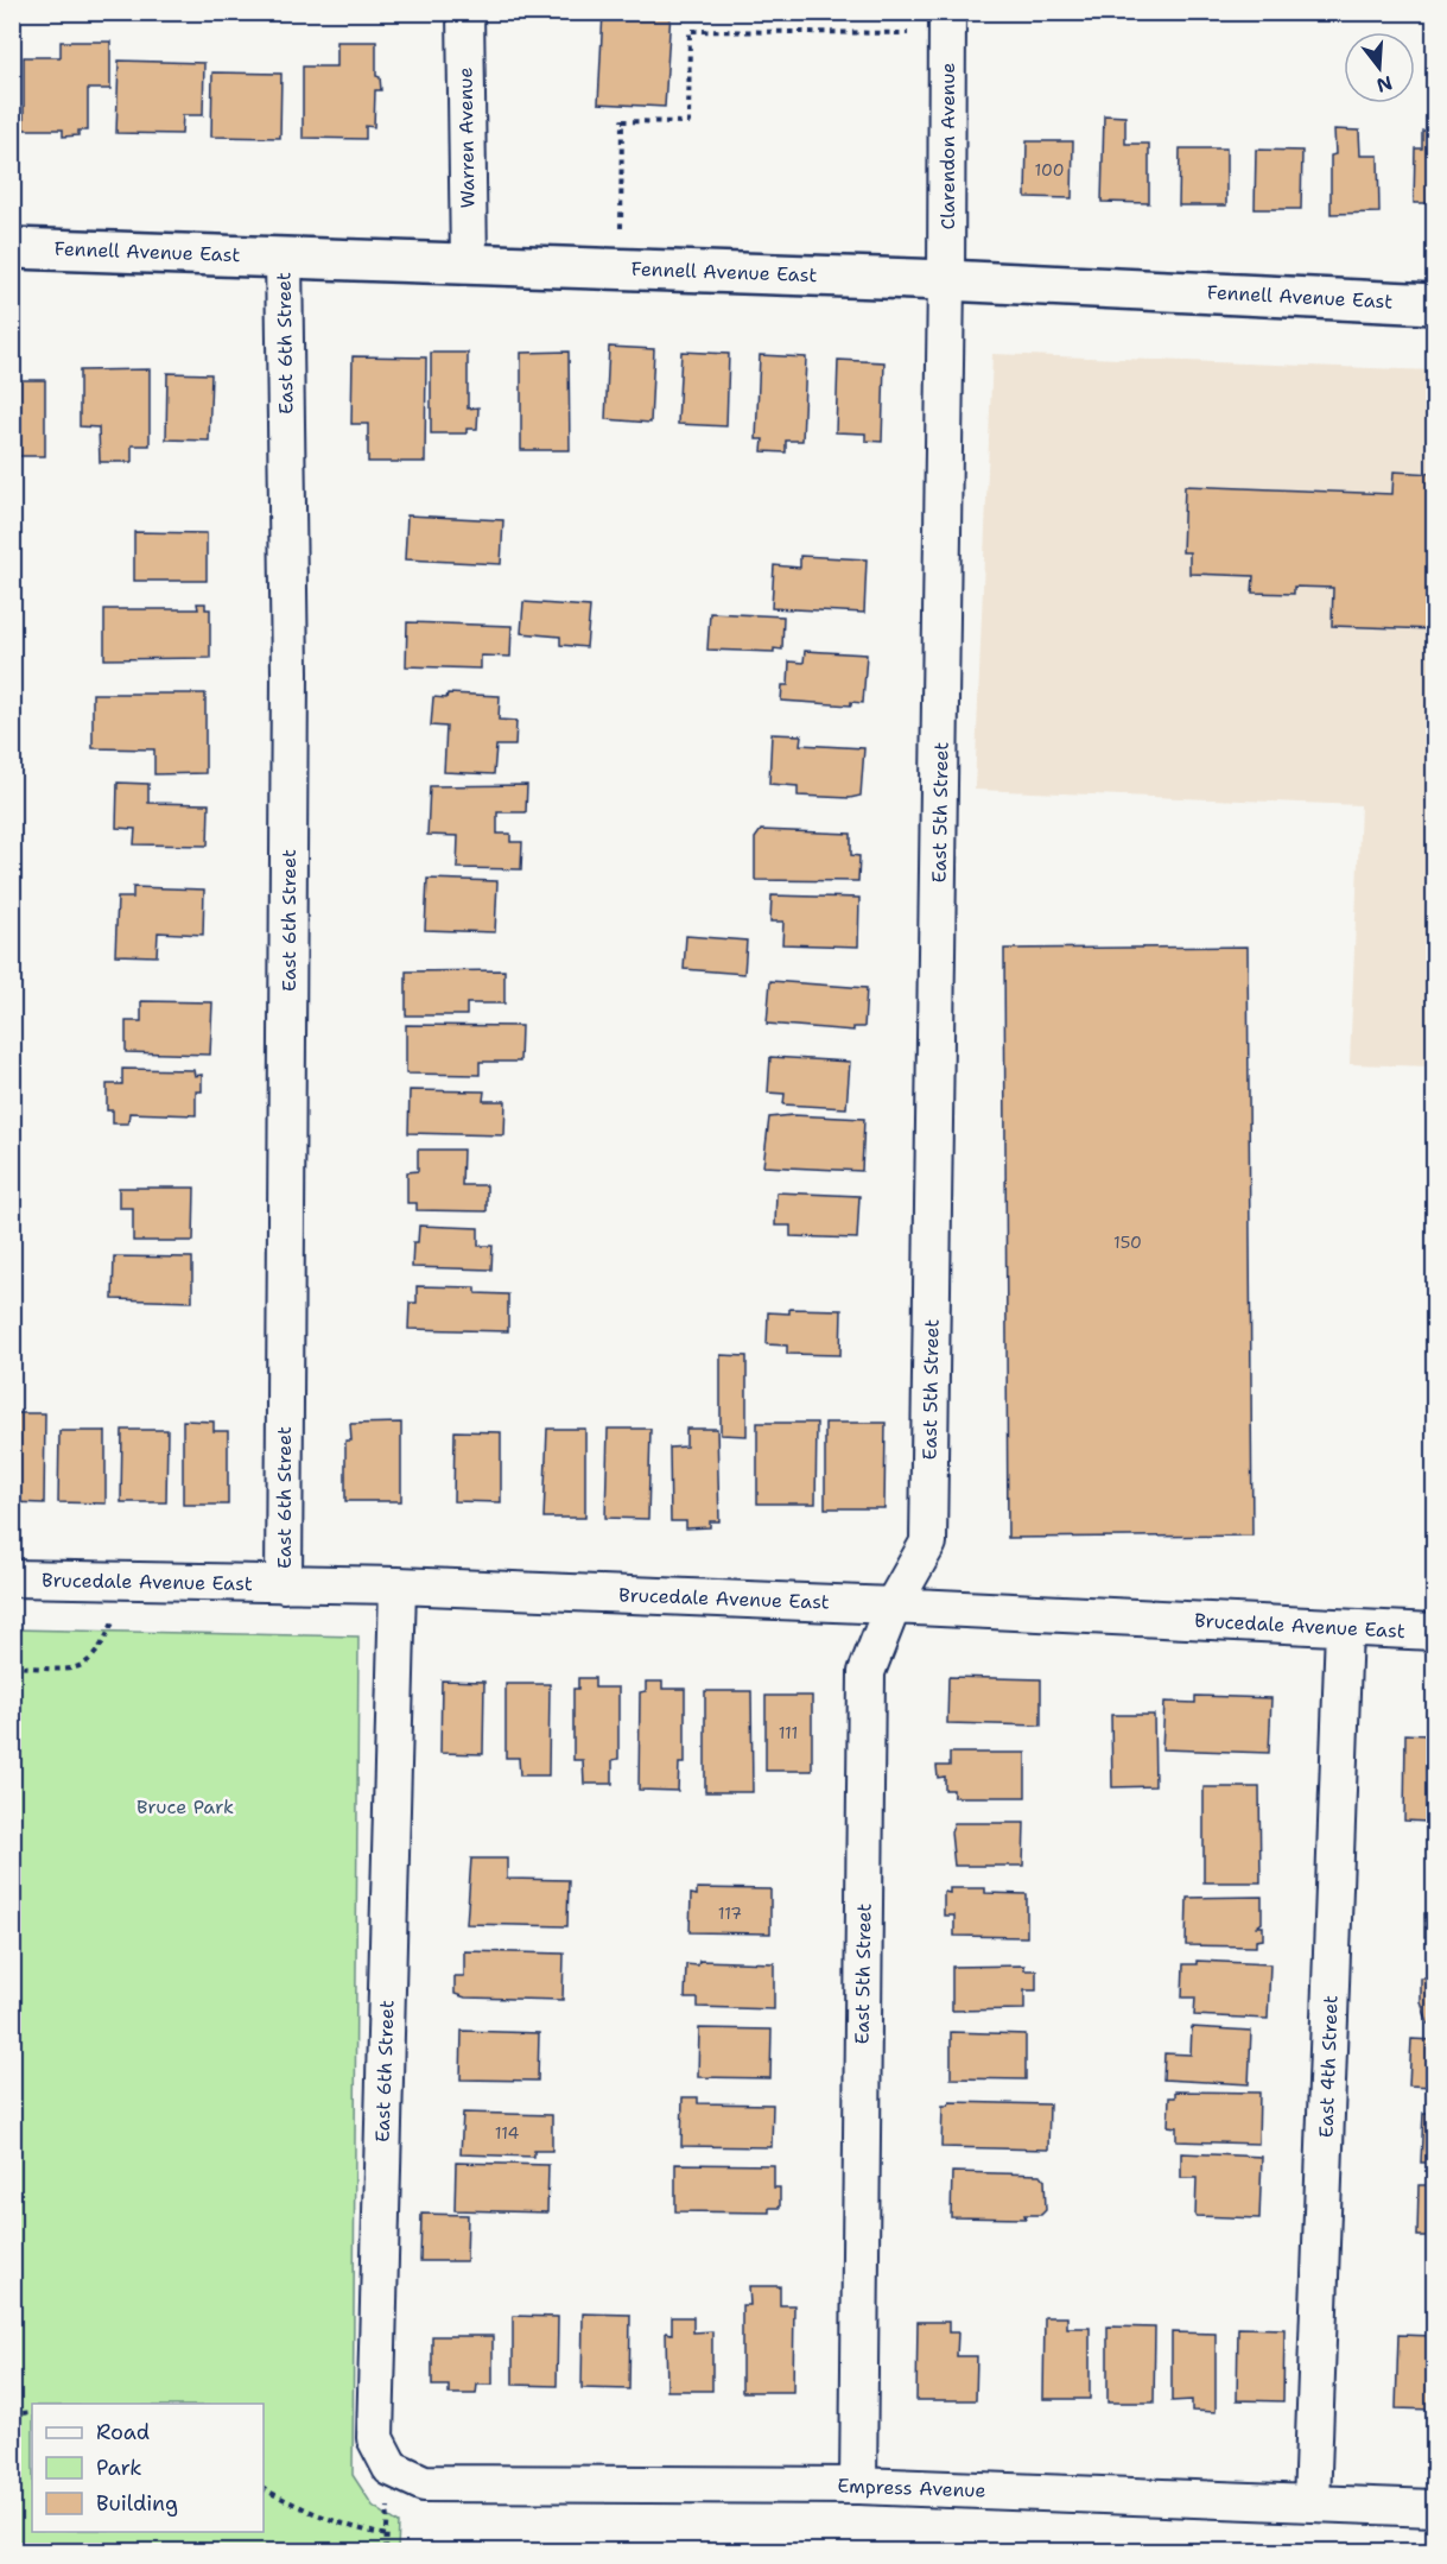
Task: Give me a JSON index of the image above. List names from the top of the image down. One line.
{"streets":{"main road":["Fennell Avenue East"],"street":["Warren Avenue","Clarendon Avenue","East 6th Street","East 5th Street","Brucedale Avenue East","East 4th Street","Empress Avenue"]},"crossings":[["Warren Avenue","Fennell Avenue East"],["Clarendon Avenue","Fennell Avenue East"],["Clarendon Avenue","East 5th Street"],["Fennell Avenue East","East 6th Street"],["Fennell Avenue East","East 5th Street"],["East 6th Street","Brucedale Avenue East"],["East 6th Street","Empress Avenue"],["East 5th Street","Brucedale Avenue East"],["East 5th Street","Empress Avenue"],["Brucedale Avenue East","East 4th Street"],["East 4th Street","Empress Avenue"]],"parks":["Bruce Park"],"house_numbers":["100","150","111","117","114"],"legend":["Road","Park","Building"],"north":"bottom"}
